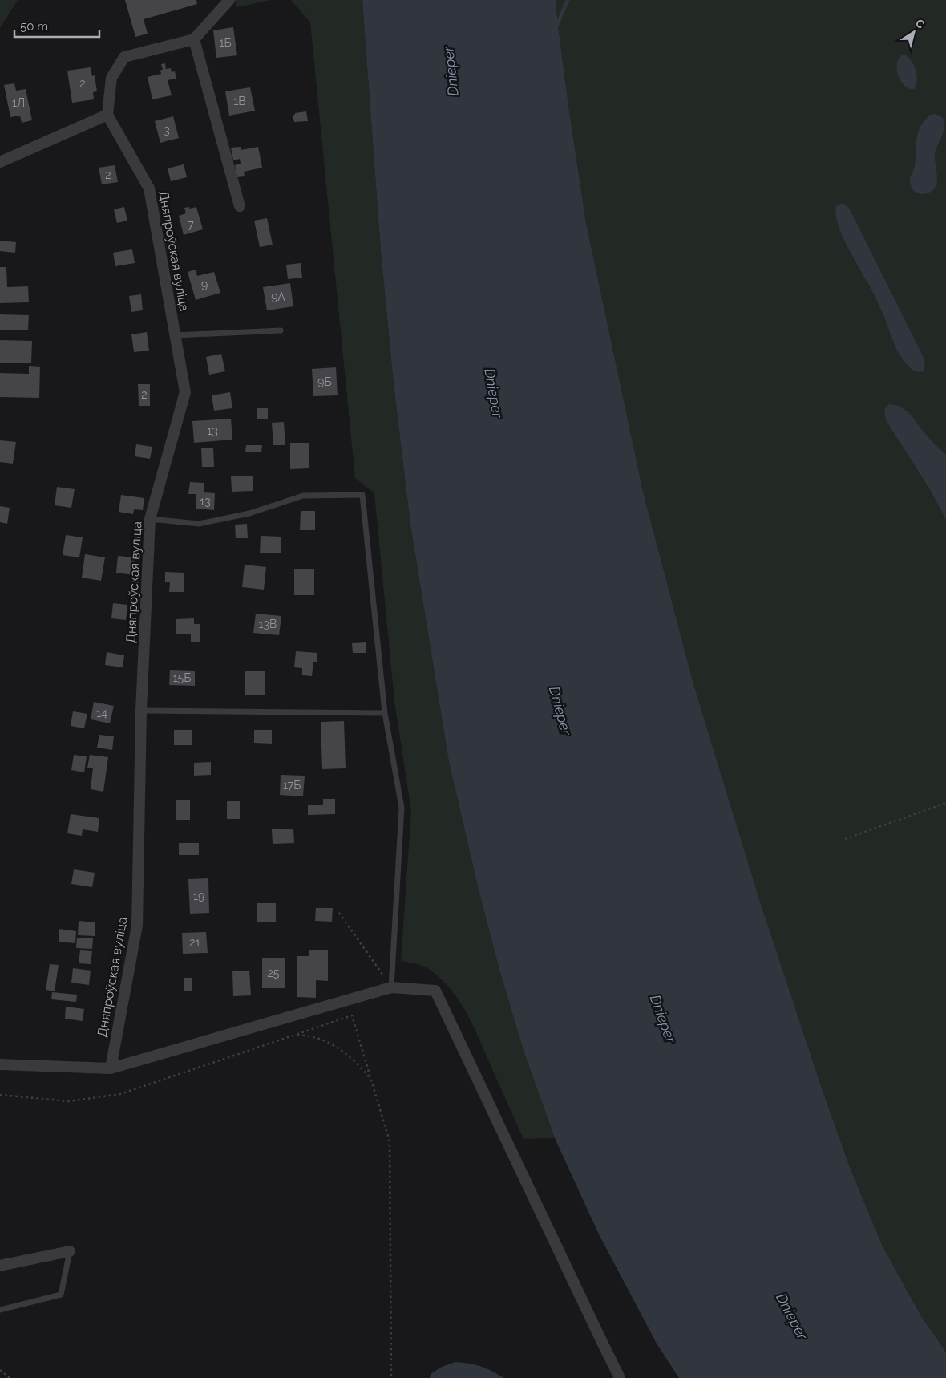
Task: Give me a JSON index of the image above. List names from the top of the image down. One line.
{"streets":{"street":["Дняпроўская вуліца"]},"water":["Dnieper"],"house_numbers":["1Б","2","1В","1Л","3","2","7","9","9А","9Б","2","13","13","13В","15Б","14","17Б","19","21","25"],"scale_bar":"50 m","north":"top right"}
